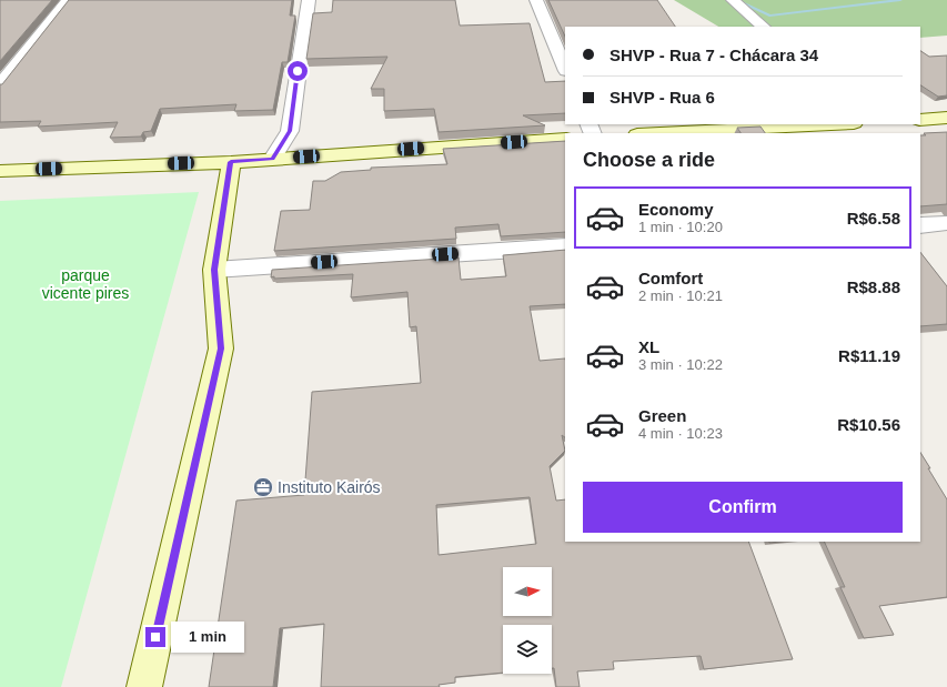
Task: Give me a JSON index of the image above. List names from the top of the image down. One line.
{"parks":["parque vicente pires"],"places":{"office":["Instituto Kairós"]},"north":"right","page":{"banner":["SHVP - Rua 7 - Chácara 34","SHVP - Rua 6"],"heading":"Choose a ride","list":[{"name":"Economy","note":"1 min · 10:20","value":"R$6.58"},{"name":"Comfort","note":"2 min · 10:21","value":"R$8.88"},{"name":"XL","note":"3 min · 10:22","value":"R$11.19"},{"name":"Green","note":"4 min · 10:23","value":"R$10.56"}],"buttons":"Confirm","bubble":"1 min"}}
